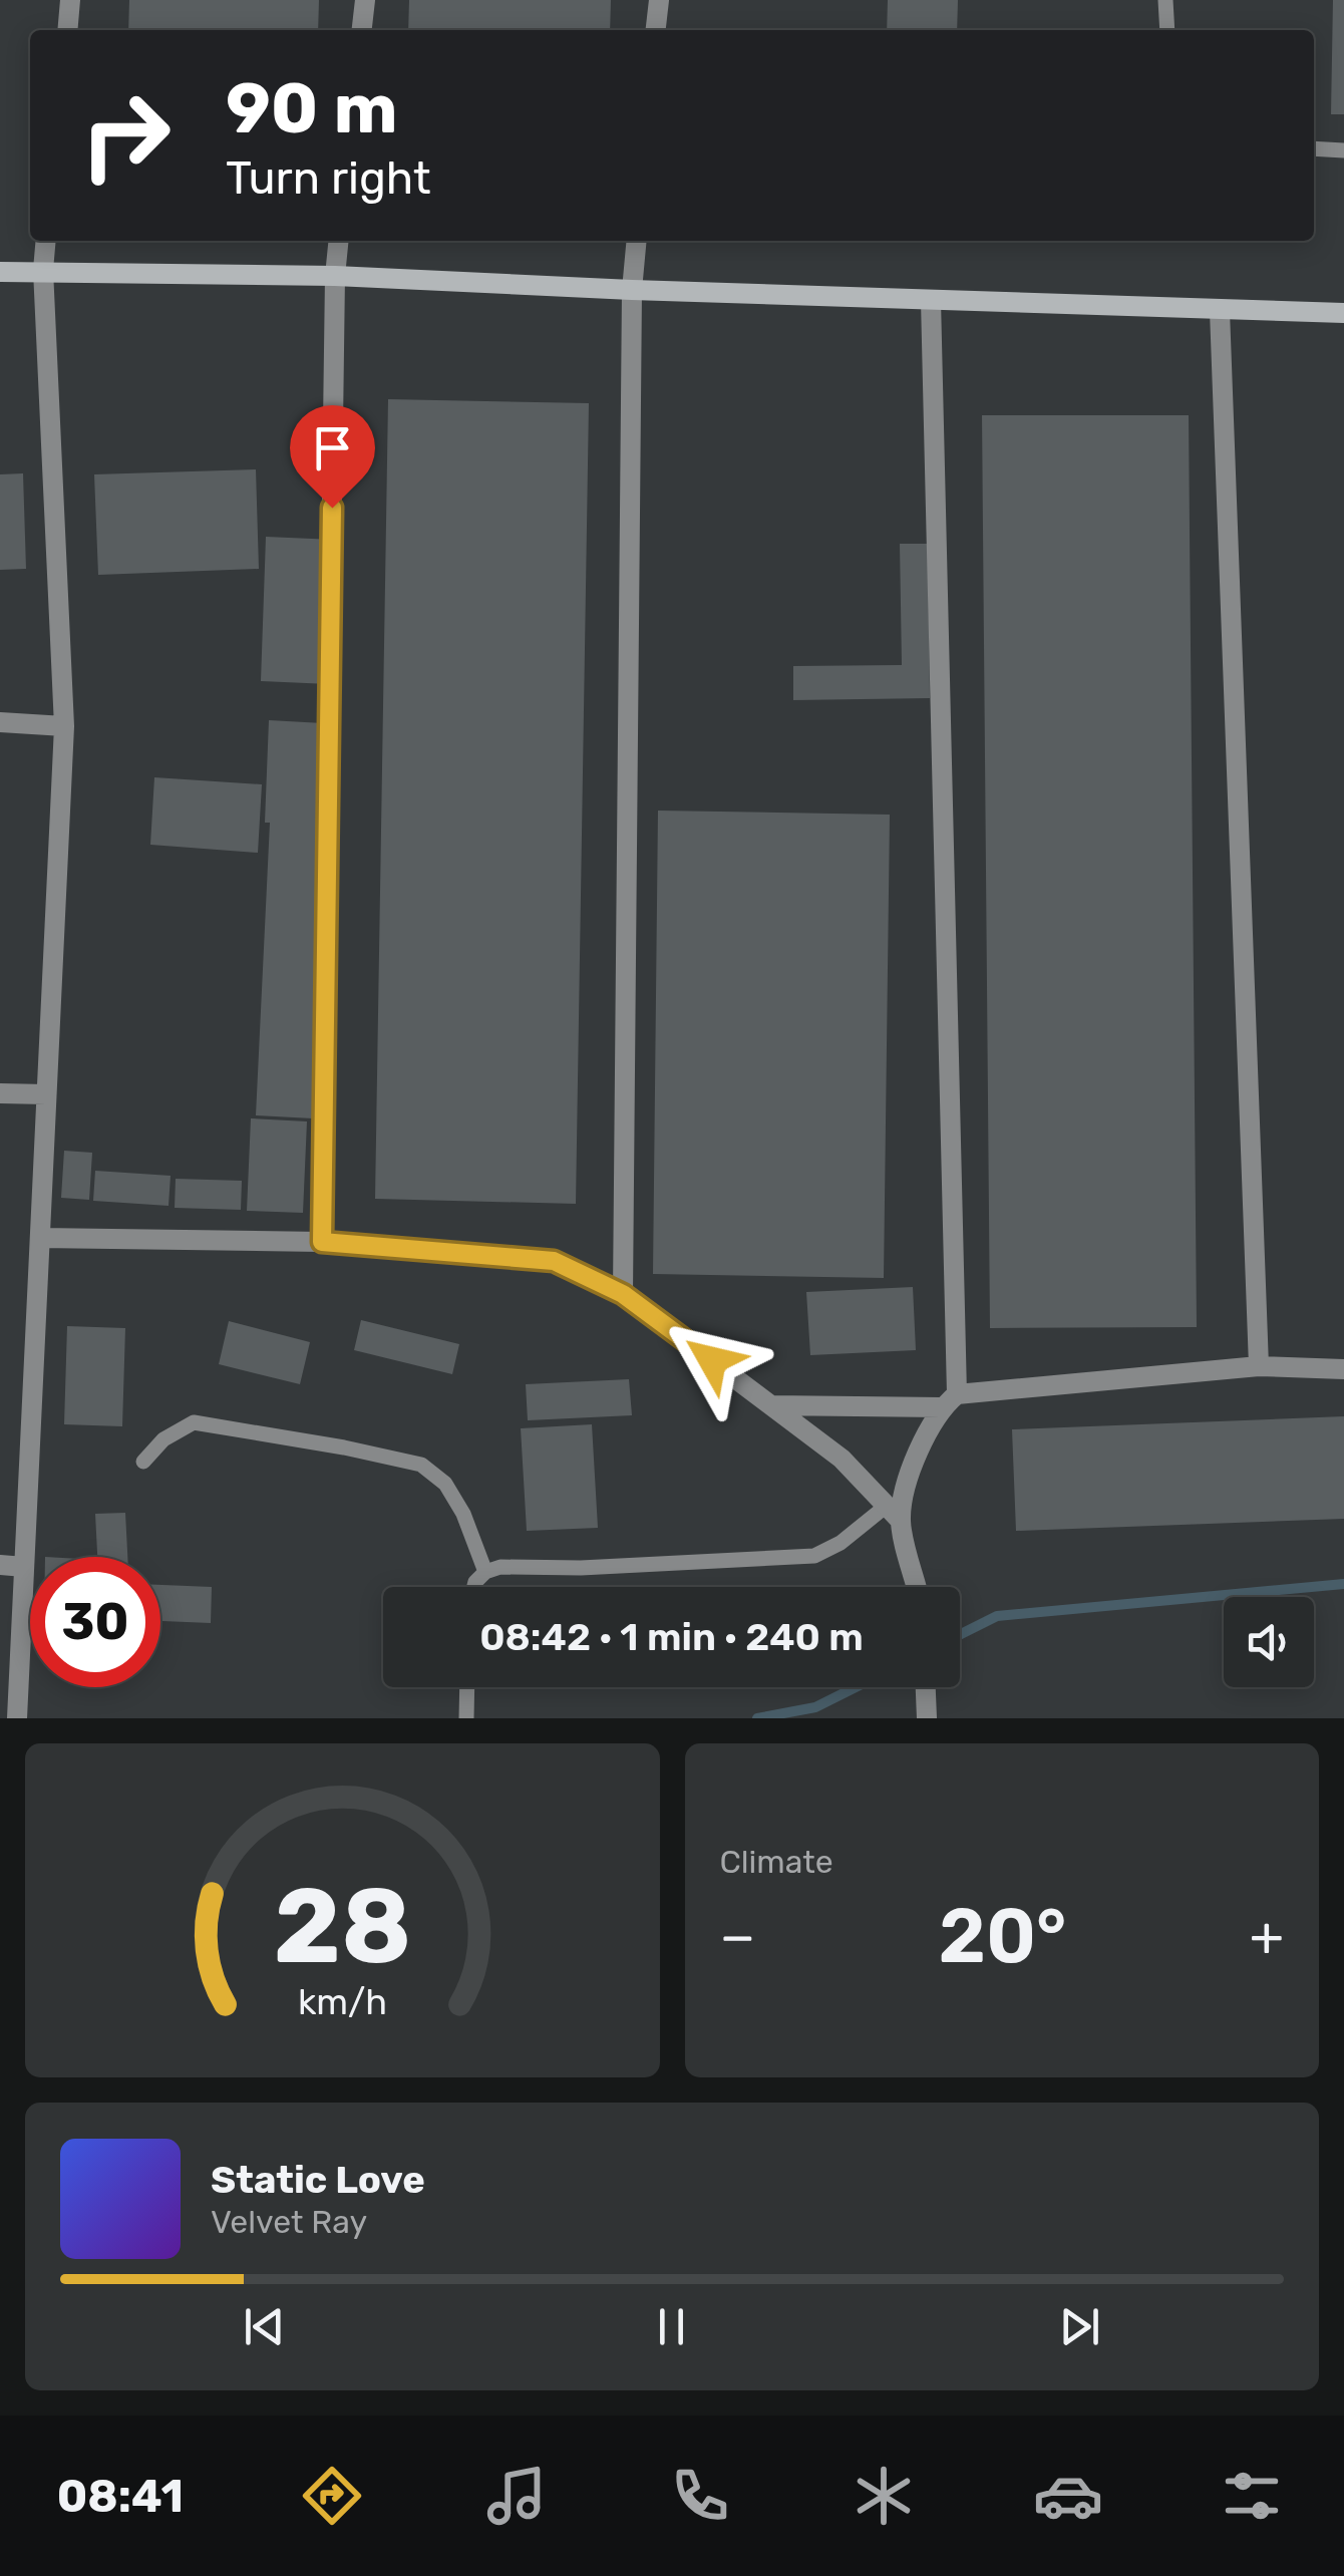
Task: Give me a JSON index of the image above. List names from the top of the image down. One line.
{"page":{"turn":["90 m","Turn right"],"limit":"30","trip":"08:42 · 1 min · 240 m","tile":"Climate","heat":["−","20°","+"],"song":["Static Love","Velvet Ray"],"tabs":"08:41","gauge":["28","km/h"]}}
